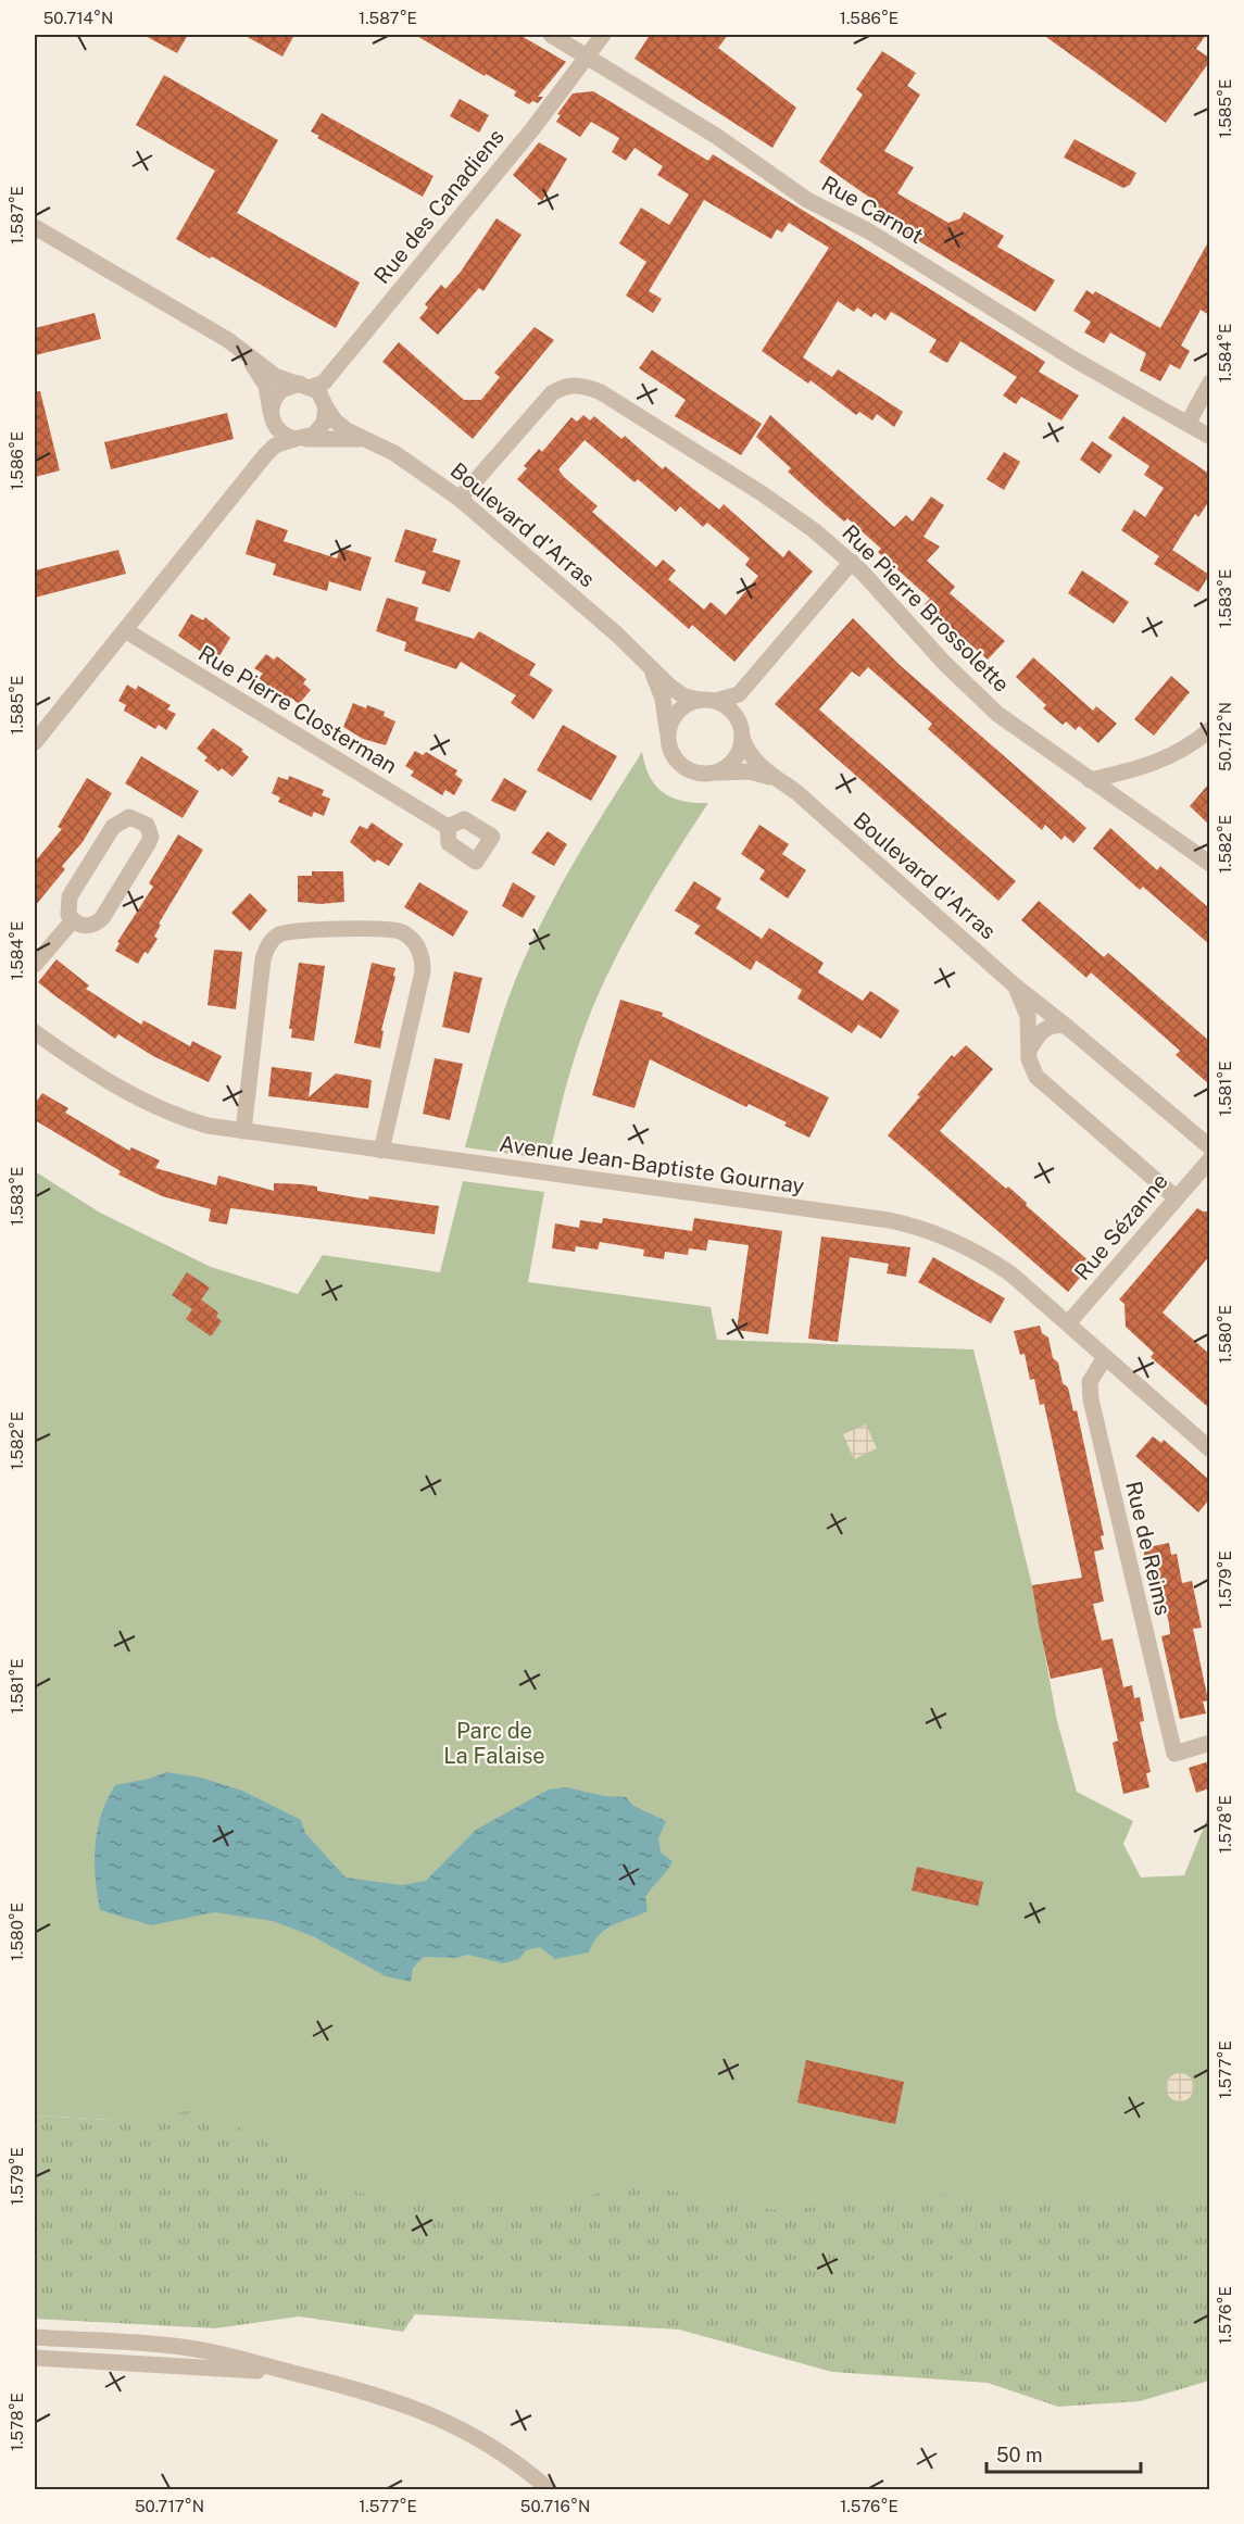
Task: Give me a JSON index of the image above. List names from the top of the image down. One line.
{"streets":{"street":["Rue des Canadiens","Rue Carnot","Boulevard d'Arras","Rue Pierre Brossolette","Rue Pierre Closterman","Avenue Jean-Baptiste Gournay","Rue Sézanne","Rue de Reims"]},"crossings":[["Rue des Canadiens","Rue Carnot"],["Rue des Canadiens","Boulevard d'Arras"],["Boulevard d'Arras","Rue Pierre Brossolette"],["Avenue Jean-Baptiste Gournay","Rue Sézanne"],["Avenue Jean-Baptiste Gournay","Rue de Reims"]],"parks":["Parc de La Falaise"],"scale_bar":"50 m","coordinates":["50.714°N","1.587°E","1.586°E","1.585°E","1.584°E","1.583°E","50.712°N","1.582°E","1.581°E","1.580°E","1.579°E","1.578°E","1.577°E","1.576°E","50.717°N","50.716°N"]}
